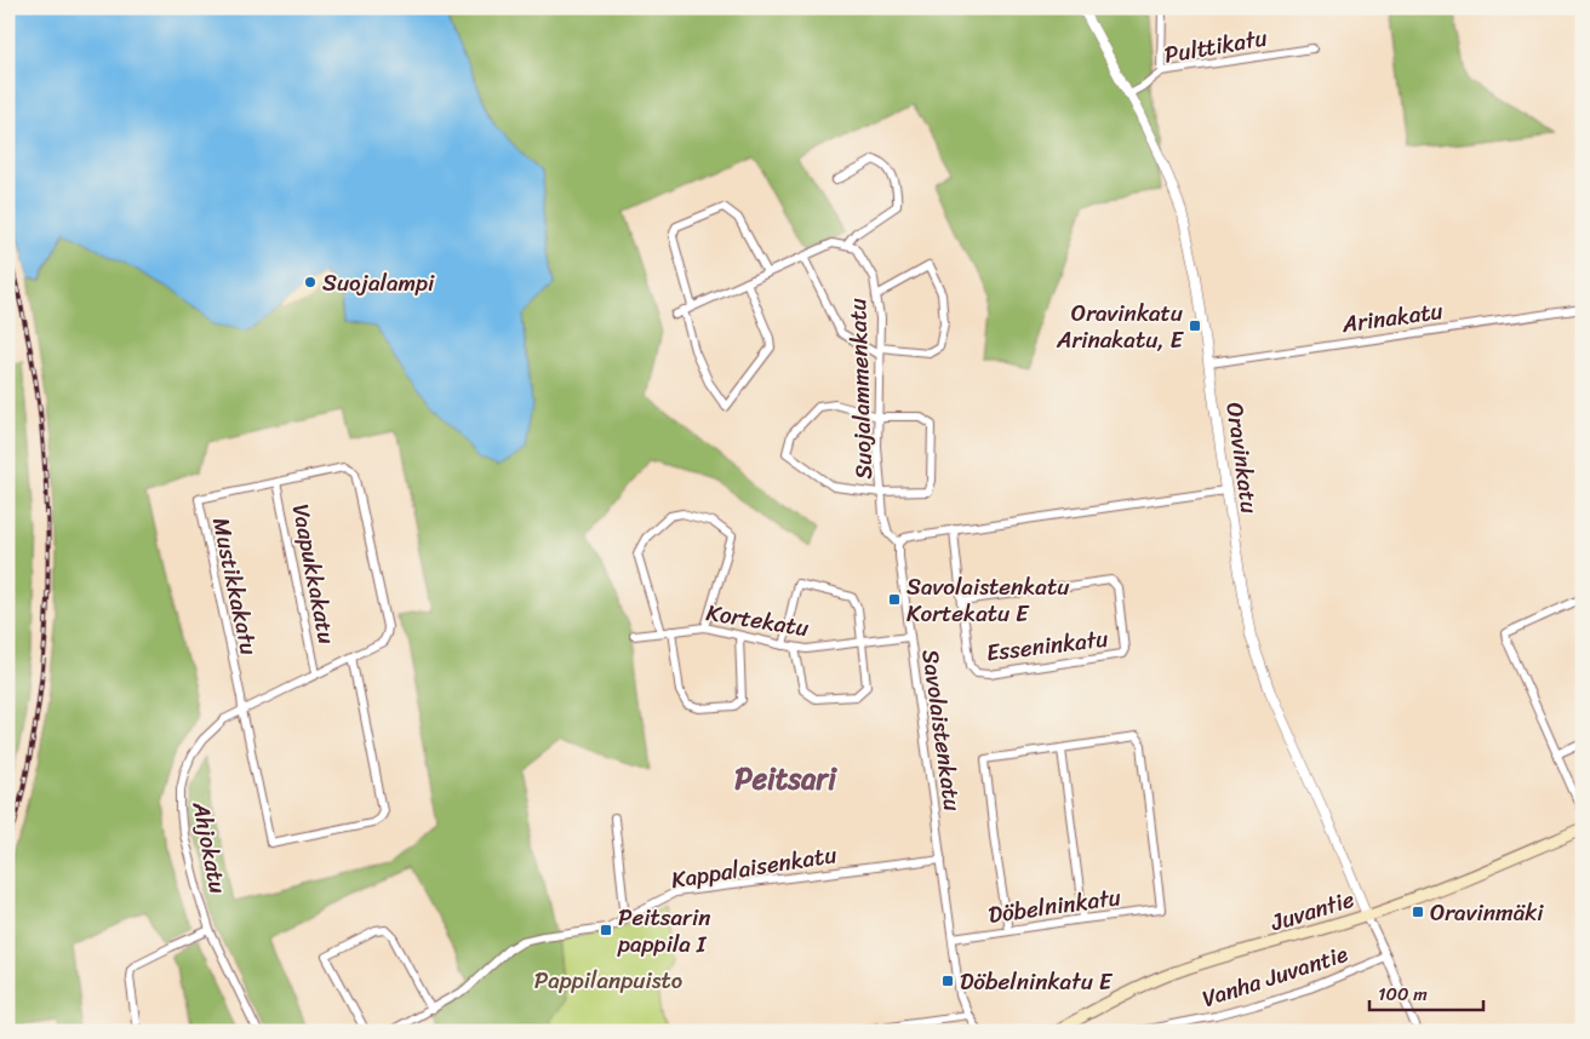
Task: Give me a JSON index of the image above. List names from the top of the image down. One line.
{"streets":{"main road":["Juvantie"],"street":["Pulttikatu","Arinakatu","Suojalammenkatu","Oravinkatu","Vaapukkakatu","Mustikkakatu","Kortekatu","Esseninkatu","Savolaistenkatu","Ahjokatu","Kappalaisenkatu","Döbelninkatu","Vanha Juvantie"]},"crossings":[["Pulttikatu","Oravinkatu"],["Arinakatu","Oravinkatu"],["Suojalammenkatu","Savolaistenkatu"],["Oravinkatu","Juvantie"],["Vaapukkakatu","Mustikkakatu"],["Vaapukkakatu","Ahjokatu"],["Mustikkakatu","Ahjokatu"],["Kortekatu","Savolaistenkatu"],["Savolaistenkatu","Kappalaisenkatu"],["Savolaistenkatu","Döbelninkatu"]],"districts":["Peitsari"],"parks":["Pappilanpuisto"],"places":{"other":["Suojalampi"],"transit":["Oravinkatu Arinakatu, E","Savolaistenkatu Kortekatu E","Oravinmäki","Peitsarin pappila I","Döbelninkatu E"]},"scale_bar":"100 m"}
